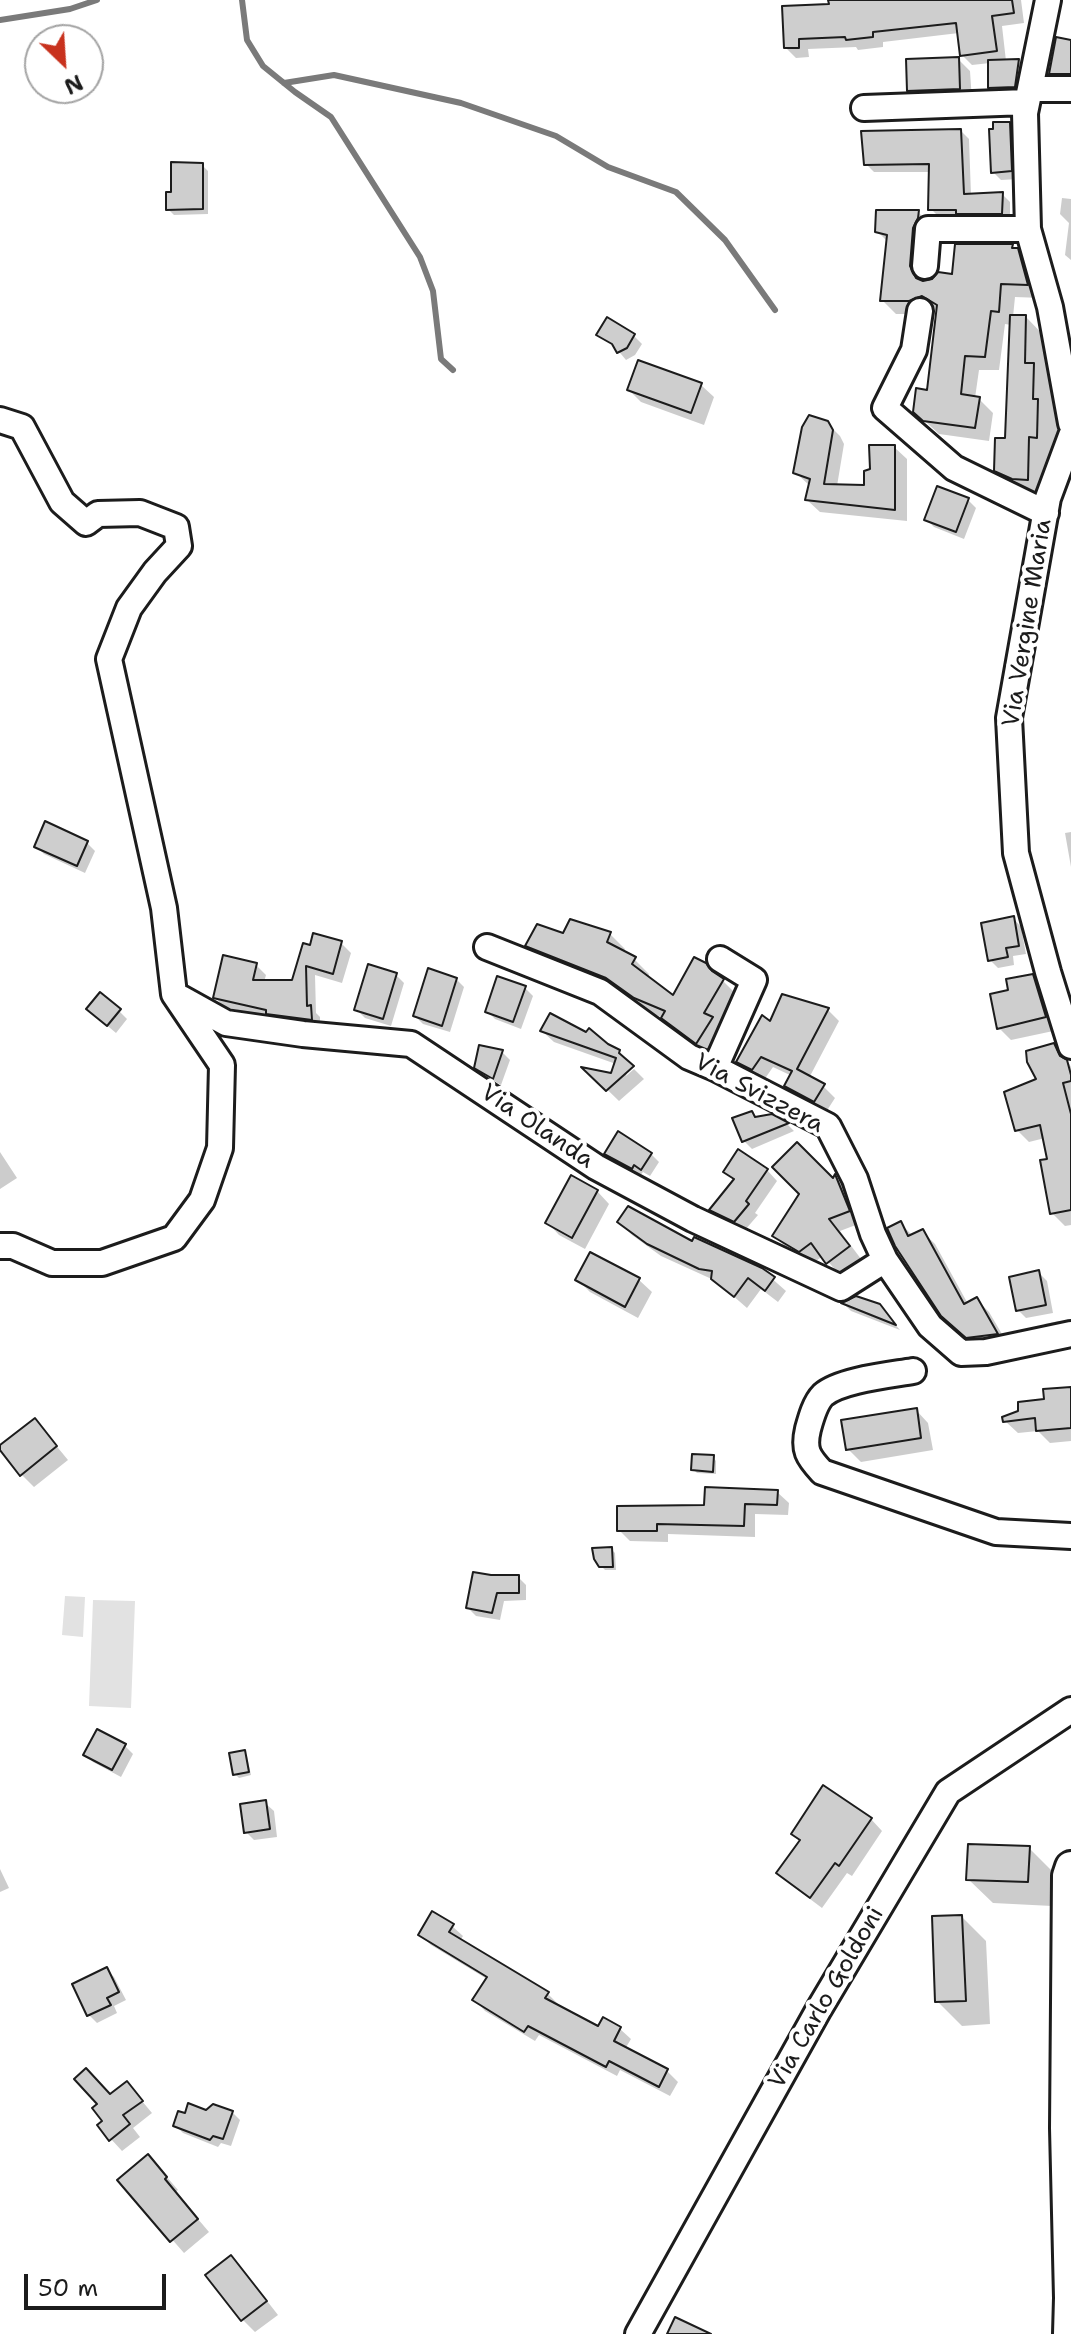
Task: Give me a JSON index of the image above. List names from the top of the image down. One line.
{"streets":{"street":["Via Vergine Maria","Via Svizzera","Via Olanda","Via Carlo Goldoni"]},"crossings":[["Via Svizzera","Via Olanda"]],"scale_bar":"50 m","north":"bottom right"}
